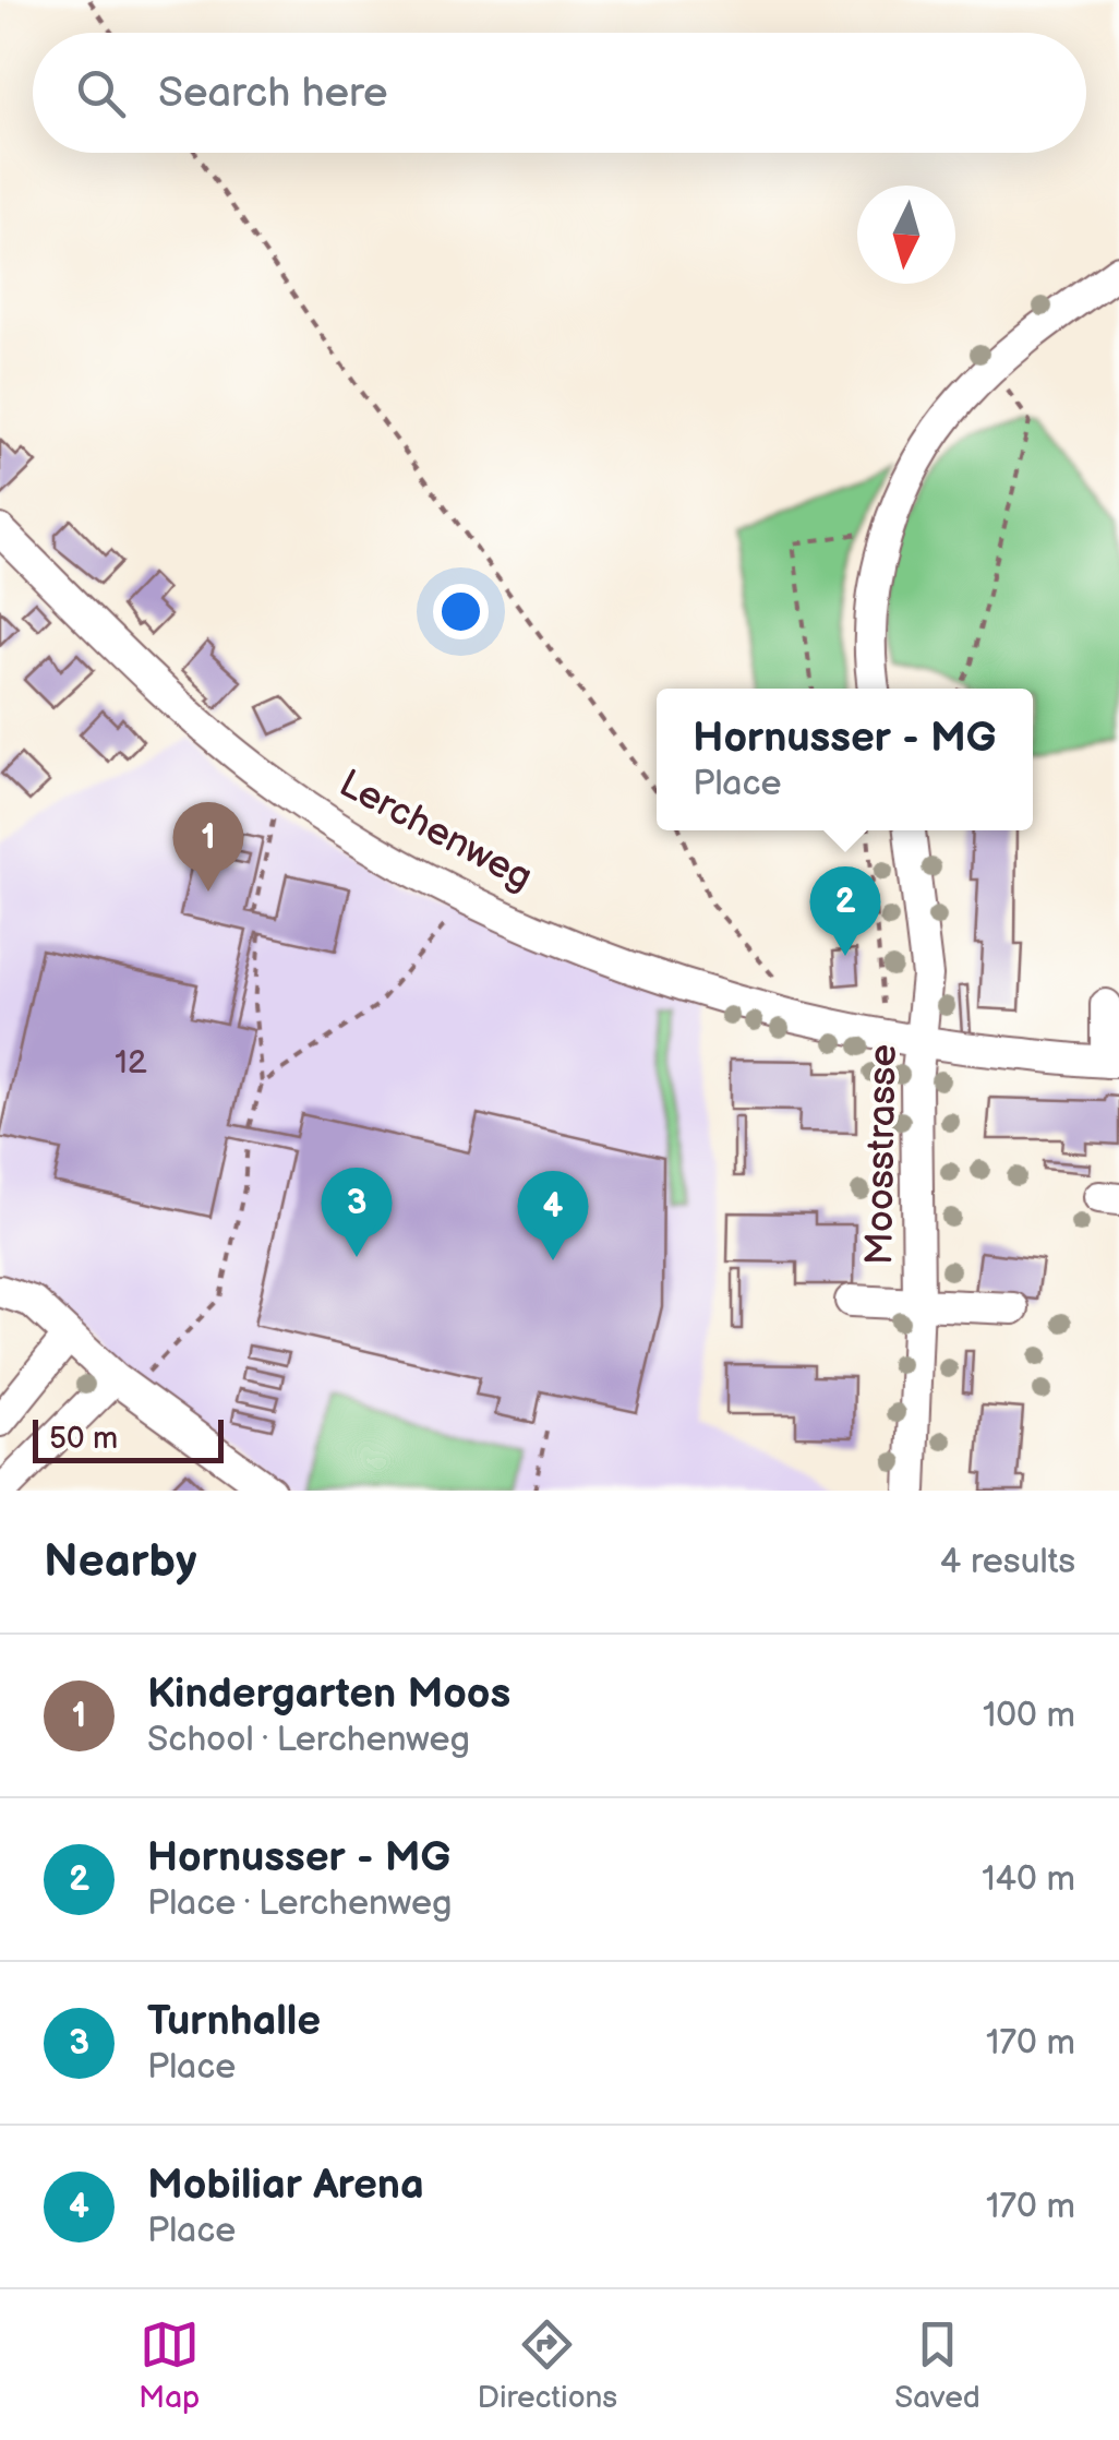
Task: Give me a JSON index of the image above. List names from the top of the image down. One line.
{"streets":{"street":["Lerchenweg","Moosstrasse"]},"crossings":[["Lerchenweg","Moosstrasse"]],"house_numbers":["12"],"scale_bar":"50 m","north":"bottom","page":{"search":"Search here","popup":["Hornusser - MG","Place"],"pins":["1","2","3","4"],"scale":"50 m","heading":["Nearby","4 results"],"list":[{"mark":"1","name":"Kindergarten Moos","note":"School · Lerchenweg","value":"100 m"},{"mark":"2","name":"Hornusser - MG","note":"Place · Lerchenweg","value":"140 m"},{"mark":"3","name":"Turnhalle","note":"Place","value":"170 m"},{"mark":"4","name":"Mobiliar Arena","note":"Place","value":"170 m"}],"nav":["Map","Directions","Saved"]}}
